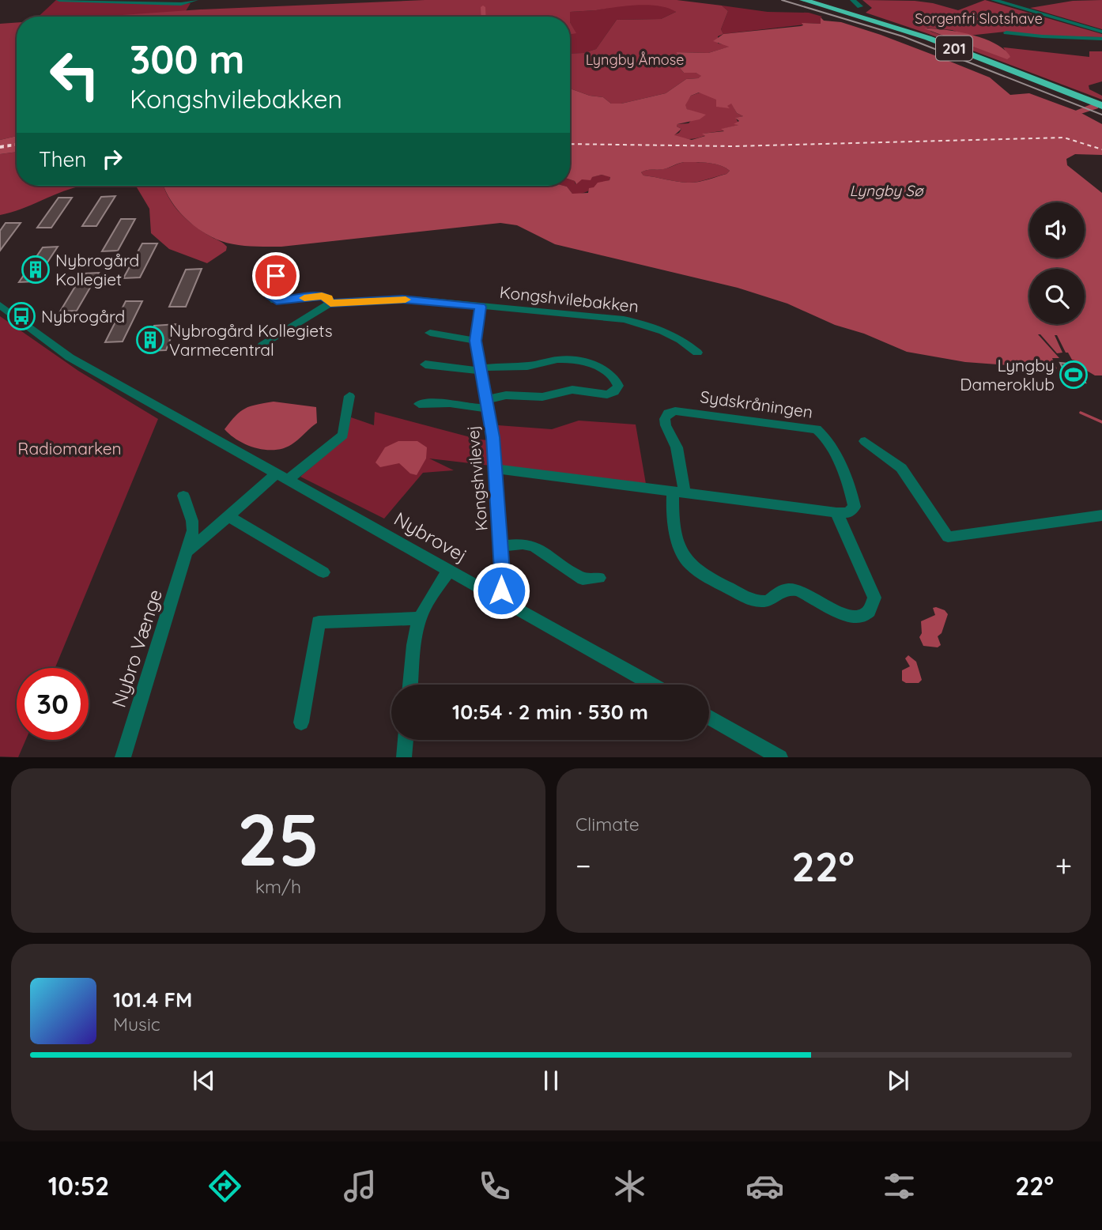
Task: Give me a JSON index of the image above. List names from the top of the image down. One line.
{"streets":{"highway":["201"],"street":["Kongshvilebakken","Sydskråningen","Kongshvilevej","Nybrovej","Nybro Vænge"]},"crossings":[["Kongshvilebakken","Kongshvilevej"],["Kongshvilevej","Nybrovej"]],"water":["Lyngby Sø"],"parks":["Sorgenfri Slotshave","Lyngby Åmose","Radiomarken"],"places":{"building":["Nybrogård Kollegiet","Nybrogård Kollegiets Varmecentral"],"bus stop":["Nybrogård"],"sports":["Lyngby Dameroklub"]},"page":{"turn":["300 m","Kongshvilebakken"],"then":"Then","limit":"30","trip":"10:54 · 2 min · 530 m","tile":[["25","km/h"],"Climate"],"heat":["−","22°","+"],"song":["101.4 FM","Music"],"tabs":["10:52","22°"]}}
